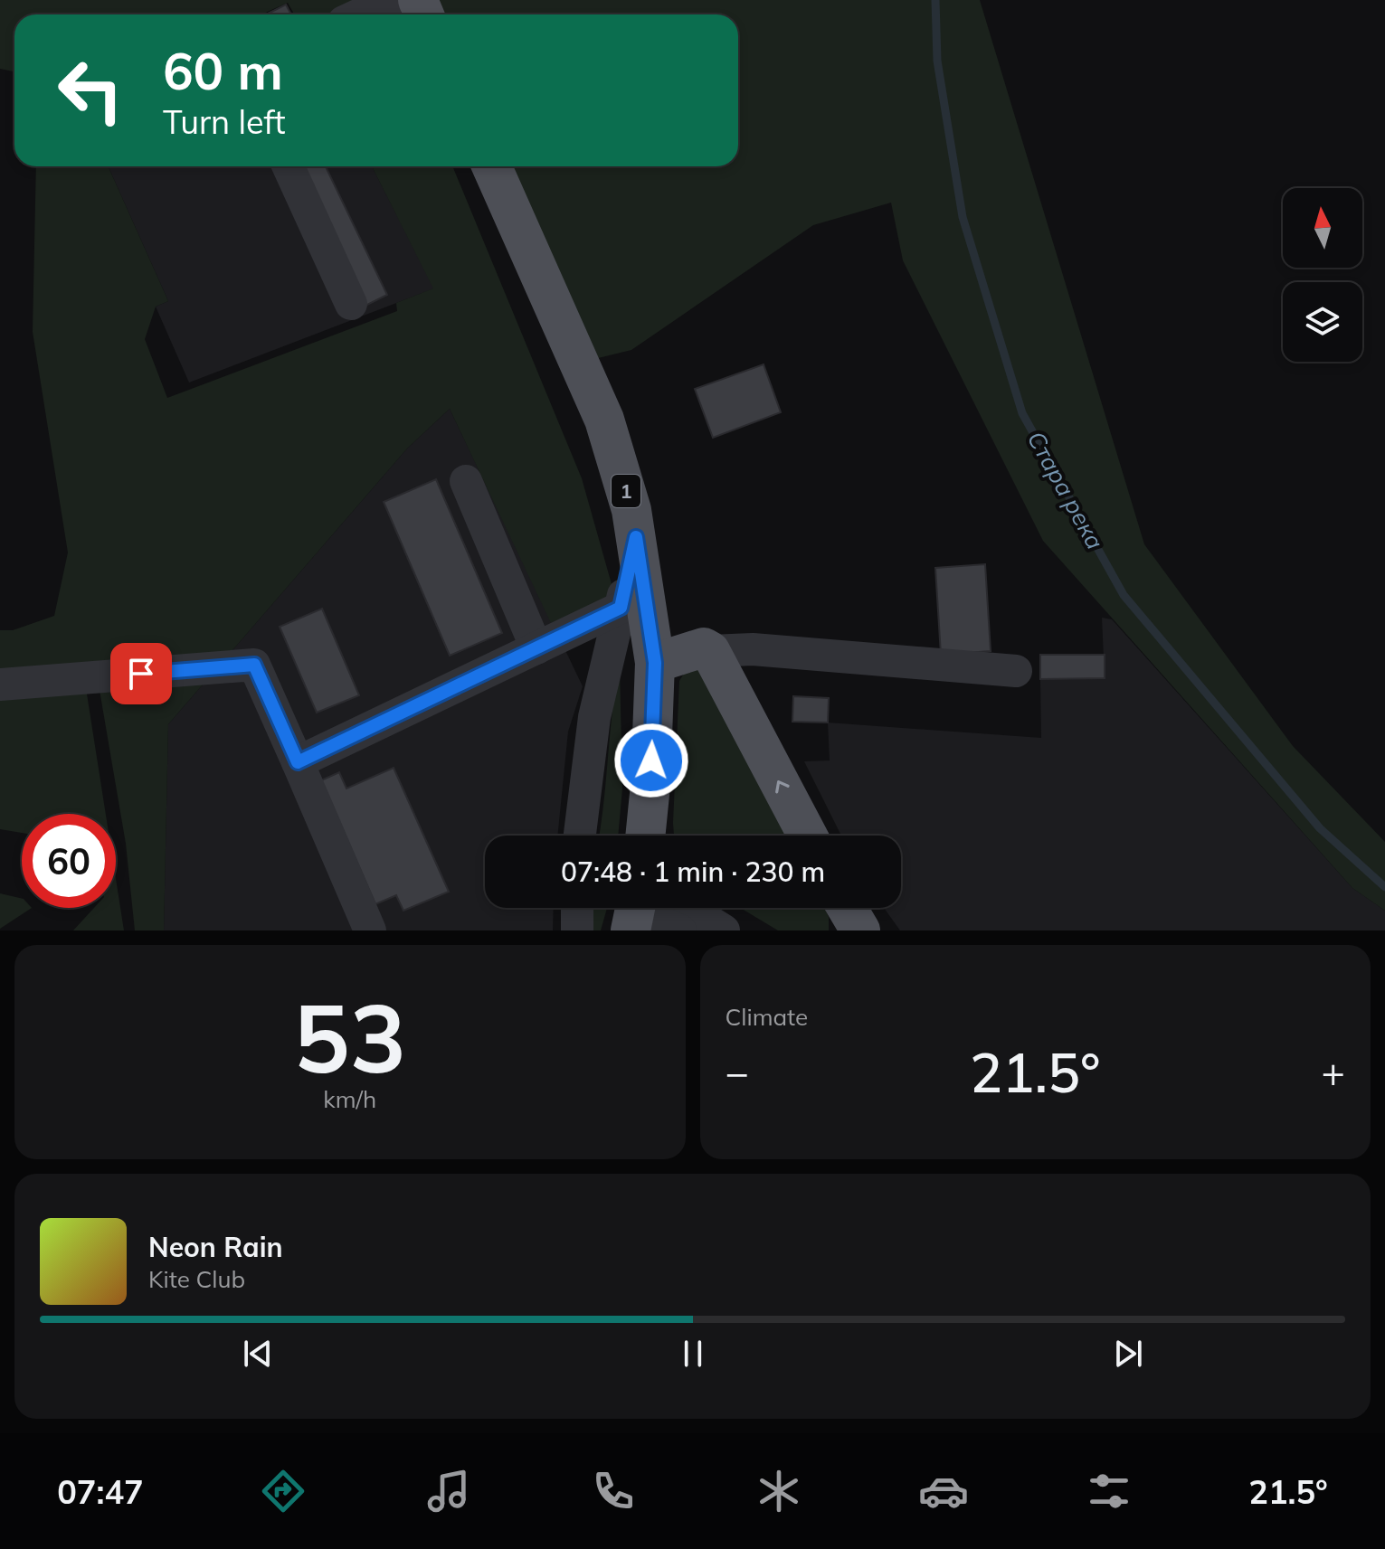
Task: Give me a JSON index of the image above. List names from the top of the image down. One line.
{"streets":{"main road":["1"]},"water":["Стара река"],"north":"top","page":{"turn":["60 m","Turn left"],"limit":"60","trip":"07:48 · 1 min · 230 m","tile":[["53","km/h"],"Climate"],"heat":["−","21.5°","+"],"song":["Neon Rain","Kite Club"],"tabs":["07:47","21.5°"]}}
